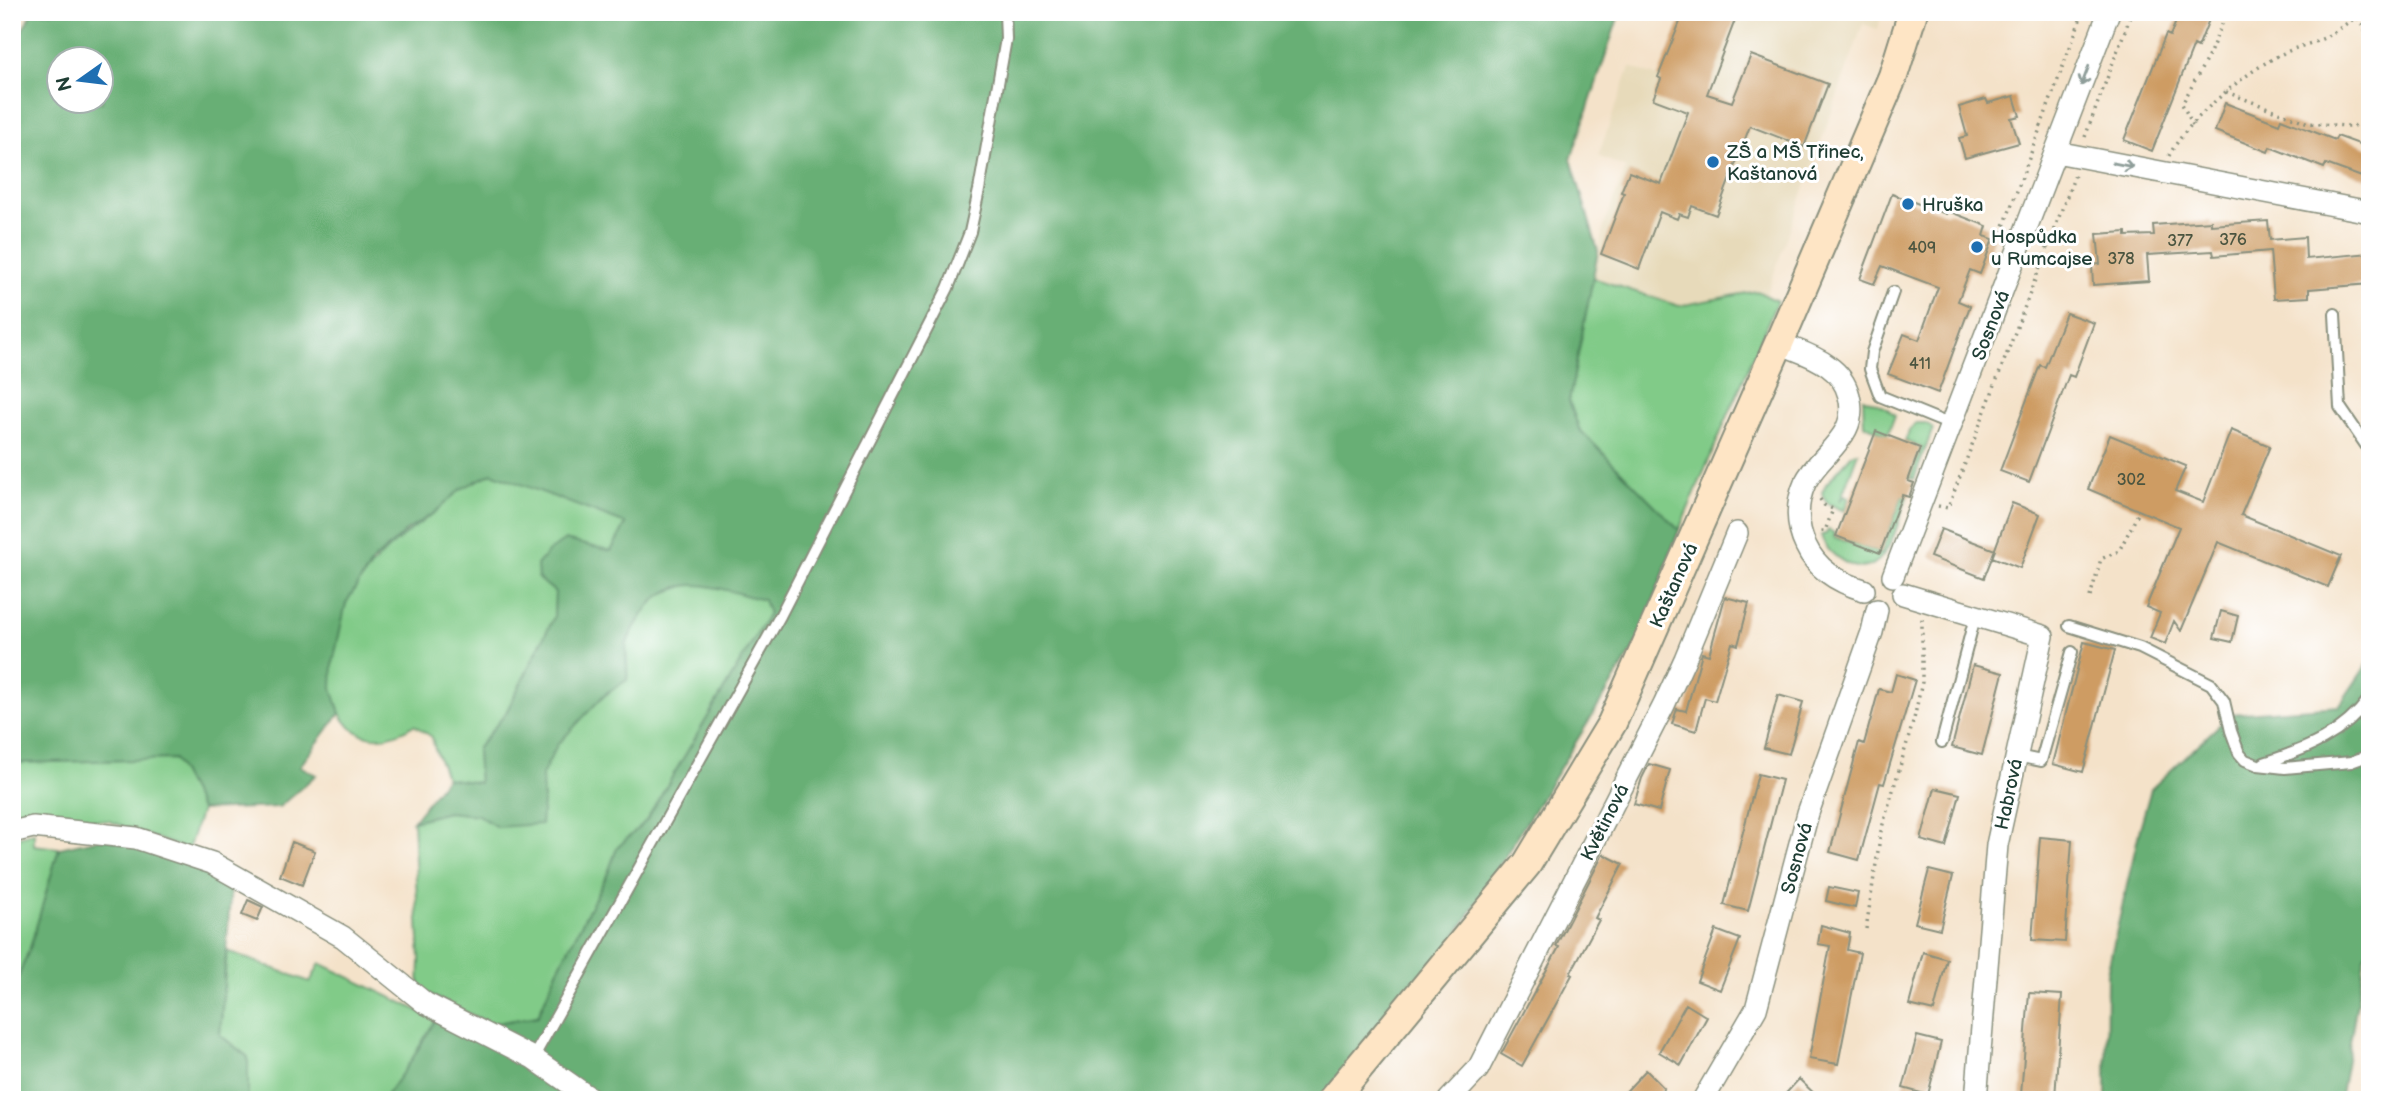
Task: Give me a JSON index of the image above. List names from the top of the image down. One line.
{"streets":{"street":["Sosnová","Kaštanová","Habrová","Květinová"]},"crossings":[["Sosnová","Habrová"]],"places":["ZŠ a MŠ Třinec, Kaštanová","Hruška","Hospůdka u Rumcajse"],"house_numbers":["376","377","409","378","411","302"],"north":"left"}
